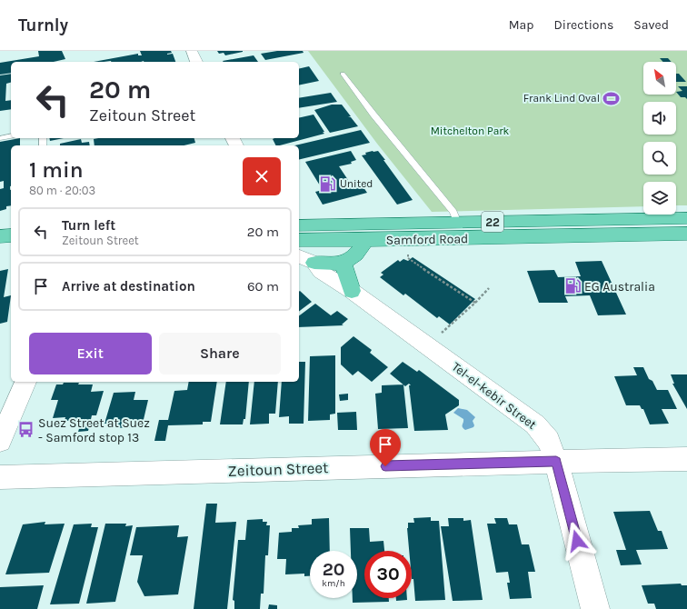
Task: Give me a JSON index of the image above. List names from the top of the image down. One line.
{"streets":{"main road":["22","Samford Road"],"street":["Tel-el-kebir Street","Zeitoun Street"]},"crossings":[["Tel-el-kebir Street","Zeitoun Street"]],"parks":["Mitchelton Park"],"places":{"sports":["Frank Lind Oval"],"fuel station":["United","EG Australia"],"bus stop":["Suez Street at Suez - Samford stop 13"]},"north":"top left","page":{"header":"Turnly","nav":["Map","Directions","Saved"],"turn":["20 m","Zeitoun Street"],"heading":["1 min","80 m · 20:03"],"list":[{"name":"Turn left","note":"Zeitoun Street","value":"20 m"},{"name":"Arrive at destination","value":"60 m"}],"buttons":["Exit","Share"],"speed":"20 km/h","limit":"30"}}
